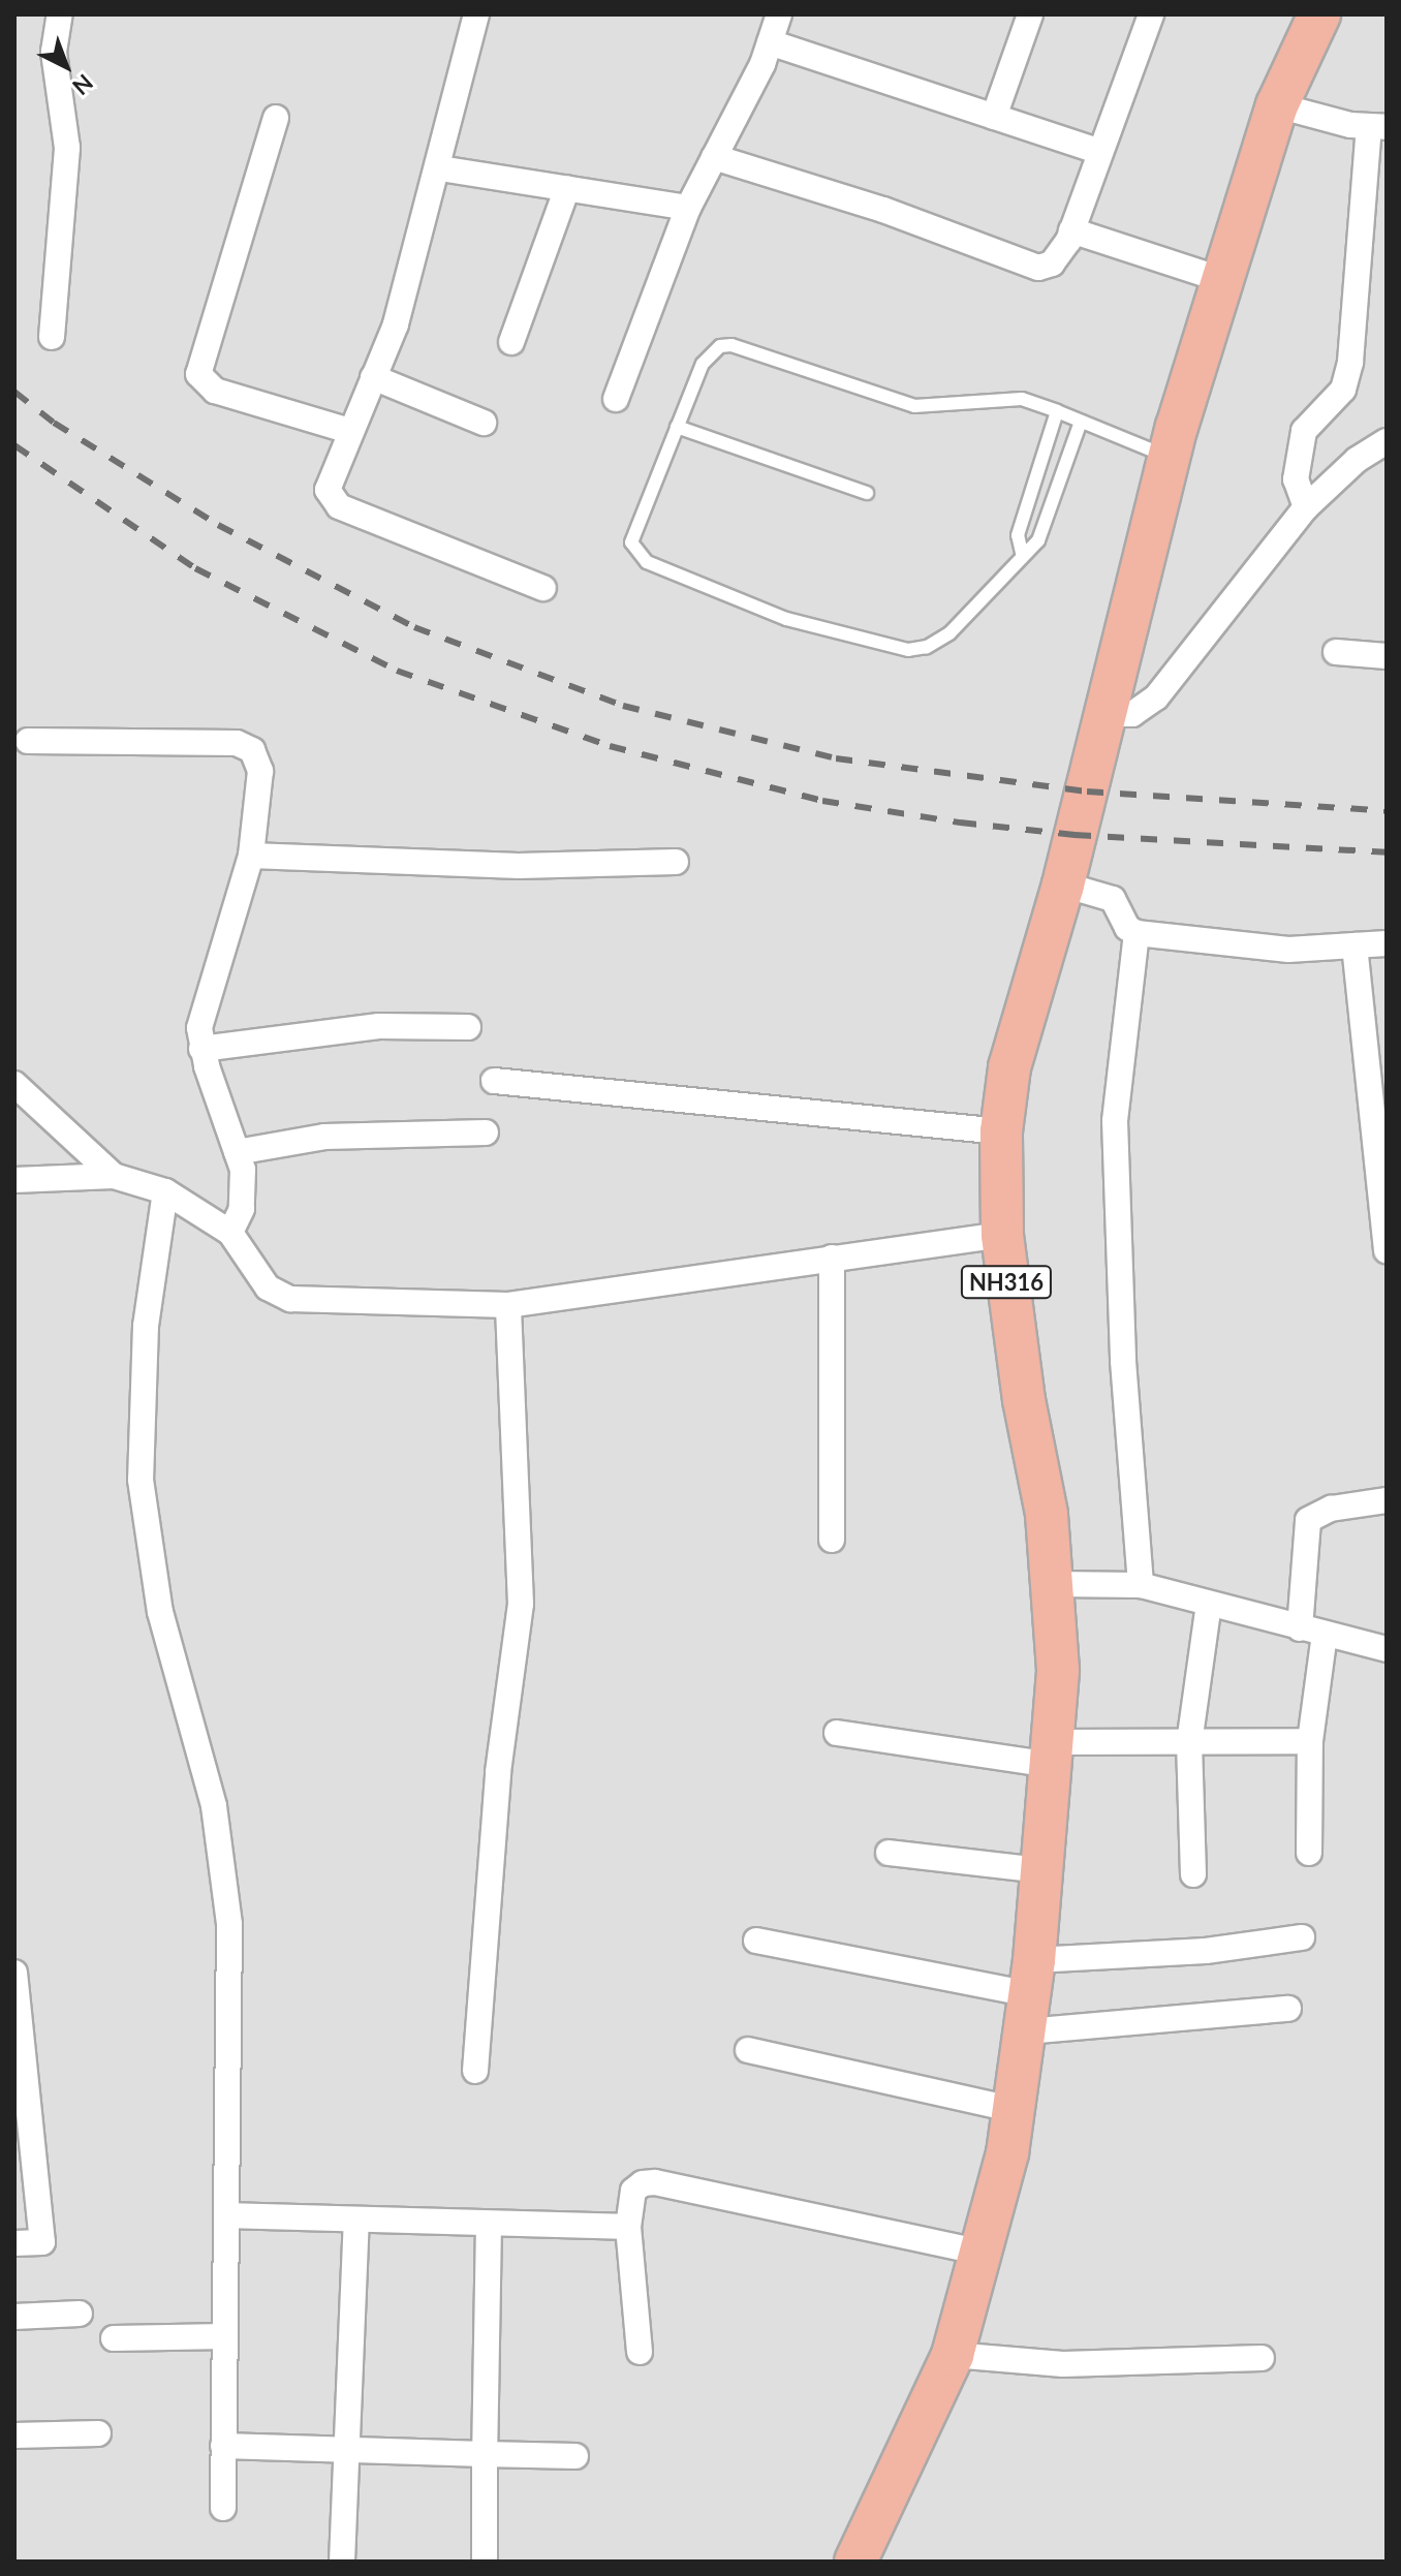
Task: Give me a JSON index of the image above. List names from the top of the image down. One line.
{"streets":{"highway":["NH316"]},"north":"bottom right"}
